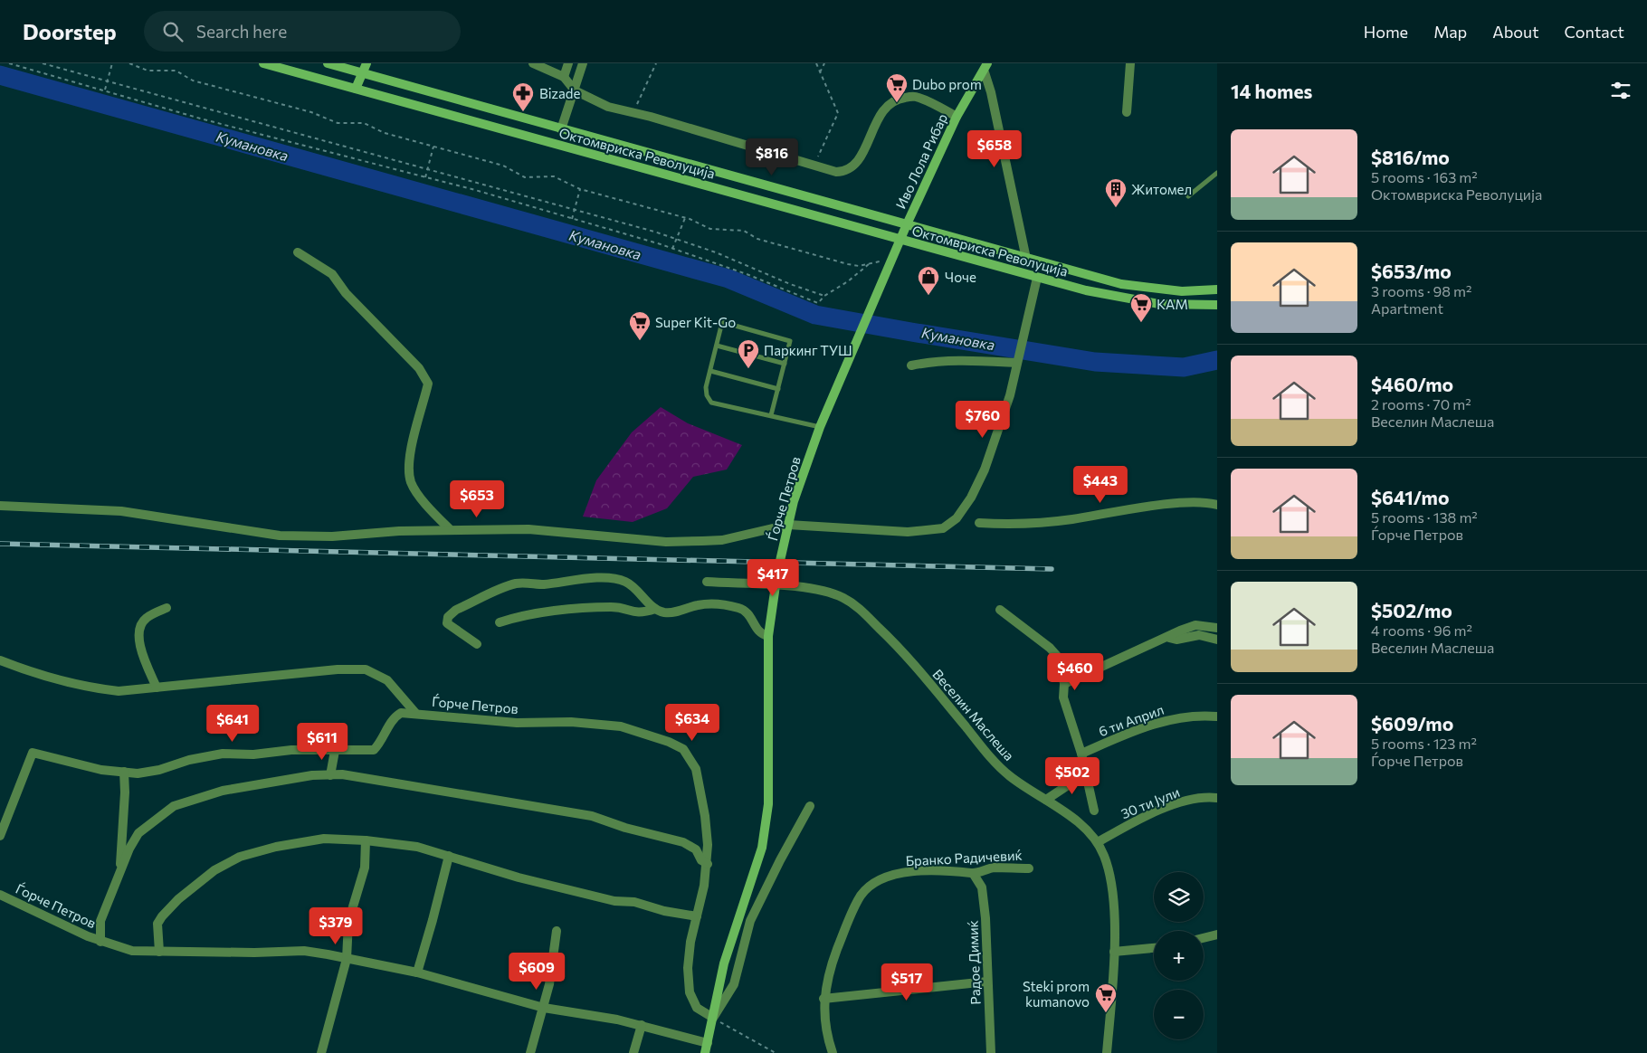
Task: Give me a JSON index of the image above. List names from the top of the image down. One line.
{"streets":{"street":["Октомвриска Револуција","Иво Лола Рибар","Ѓорче Петров","Веселин Маслеша","6 ти Април","30 ти Јули","Бранко Радичевиќ","Радое Димиќ"]},"crossings":[["Октомвриска Револуција","Иво Лола Рибар"],["Октомвриска Револуција","Ѓорче Петров"],["Иво Лола Рибар","Ѓорче Петров"],["Веселин Маслеша","30 ти Јули"],["Бранко Радичевиќ","Радое Димиќ"]],"water":["Кумановка"],"places":{"supermarket":["Dubo prom","КАМ","Super Kit-Go","Steki prom kumanovo"],"pharmacy":["Bizade"],"building":["Житомел"],"shop":["Чоче"],"parking":["Паркинг ТУШ"]},"page":{"header":"Doorstep","search":"Search here","nav":["Home","Map","About","Contact"],"heading":"14 homes","list":[{"name":"$816/mo","note":"5 rooms · 163 m² · Октомвриска Револуција"},{"name":"$653/mo","note":"3 rooms · 98 m² · Apartment"},{"name":"$460/mo","note":"2 rooms · 70 m² · Веселин Маслеша"},{"name":"$641/mo","note":"5 rooms · 138 m² · Ѓорче Петров"},{"name":"$502/mo","note":"4 rooms · 96 m² · Веселин Маслеша"},{"name":"$609/mo","note":"5 rooms · 123 m² · Ѓорче Петров"}],"price":["$658","$816","$760","$443","$653","$417","$460","$634","$641","$611","$502","$379","$609","$517"],"map_buttons":["+","−"]}}
